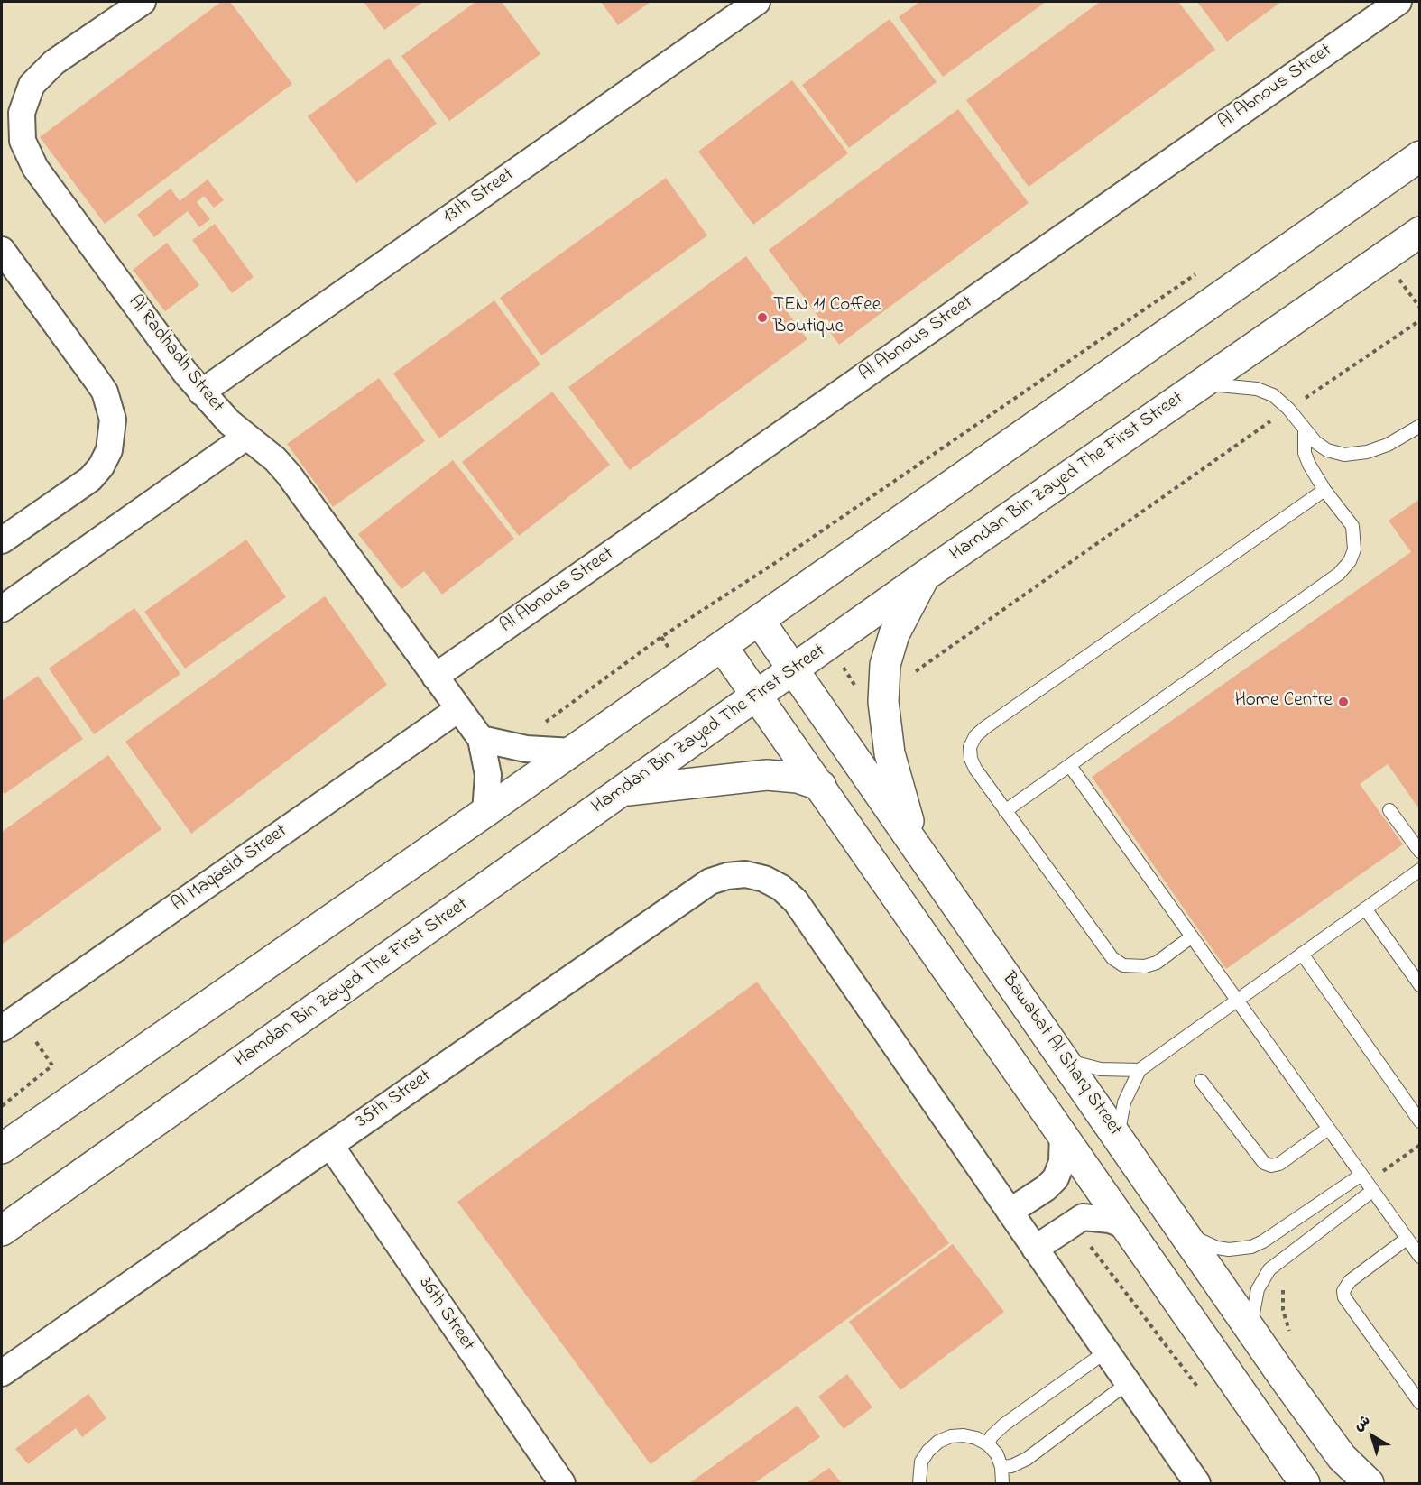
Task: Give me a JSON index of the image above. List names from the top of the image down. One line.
{"streets":{"main road":["Hamdan Bin Zayed The First Street","Bawabat Al Sharq Street"],"street":["Al Abnous Street","13th Street","Al Radhadh Street","Al Maqasid Street","35th Street","36th Street"]},"crossings":[["Al Abnous Street","Al Radhadh Street"],["13th Street","Al Radhadh Street"],["Al Radhadh Street","Al Maqasid Street"],["Hamdan Bin Zayed The First Street","Bawabat Al Sharq Street"],["35th Street","36th Street"]],"places":["TEN 11 Coffee Boutique","Home Centre"],"north":"top left"}
